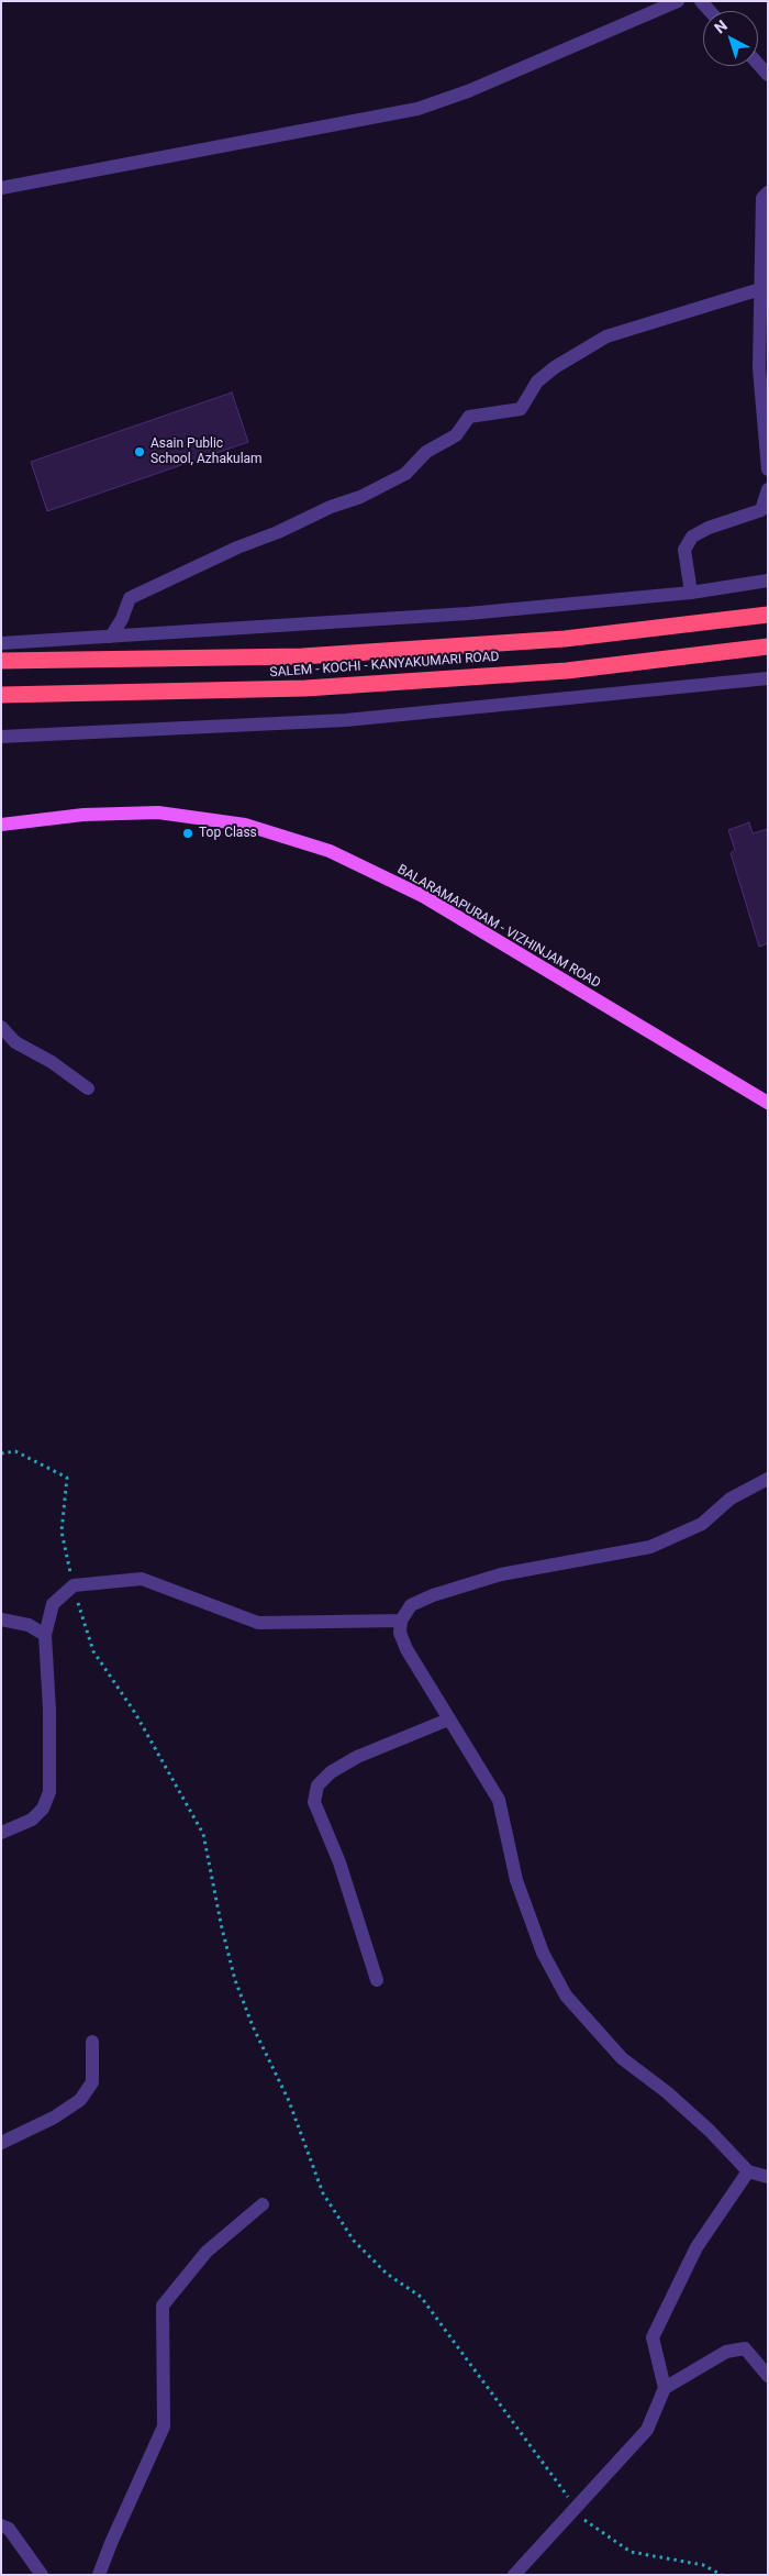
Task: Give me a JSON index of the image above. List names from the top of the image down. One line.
{"streets":{"highway":["SALEM - KOCHI - KANYAKUMARI ROAD"],"main road":["BALARAMAPURAM - VIZHINJAM ROAD"]},"places":["Asain Public School, Azhakulam","Top Class"],"north":"top left"}
